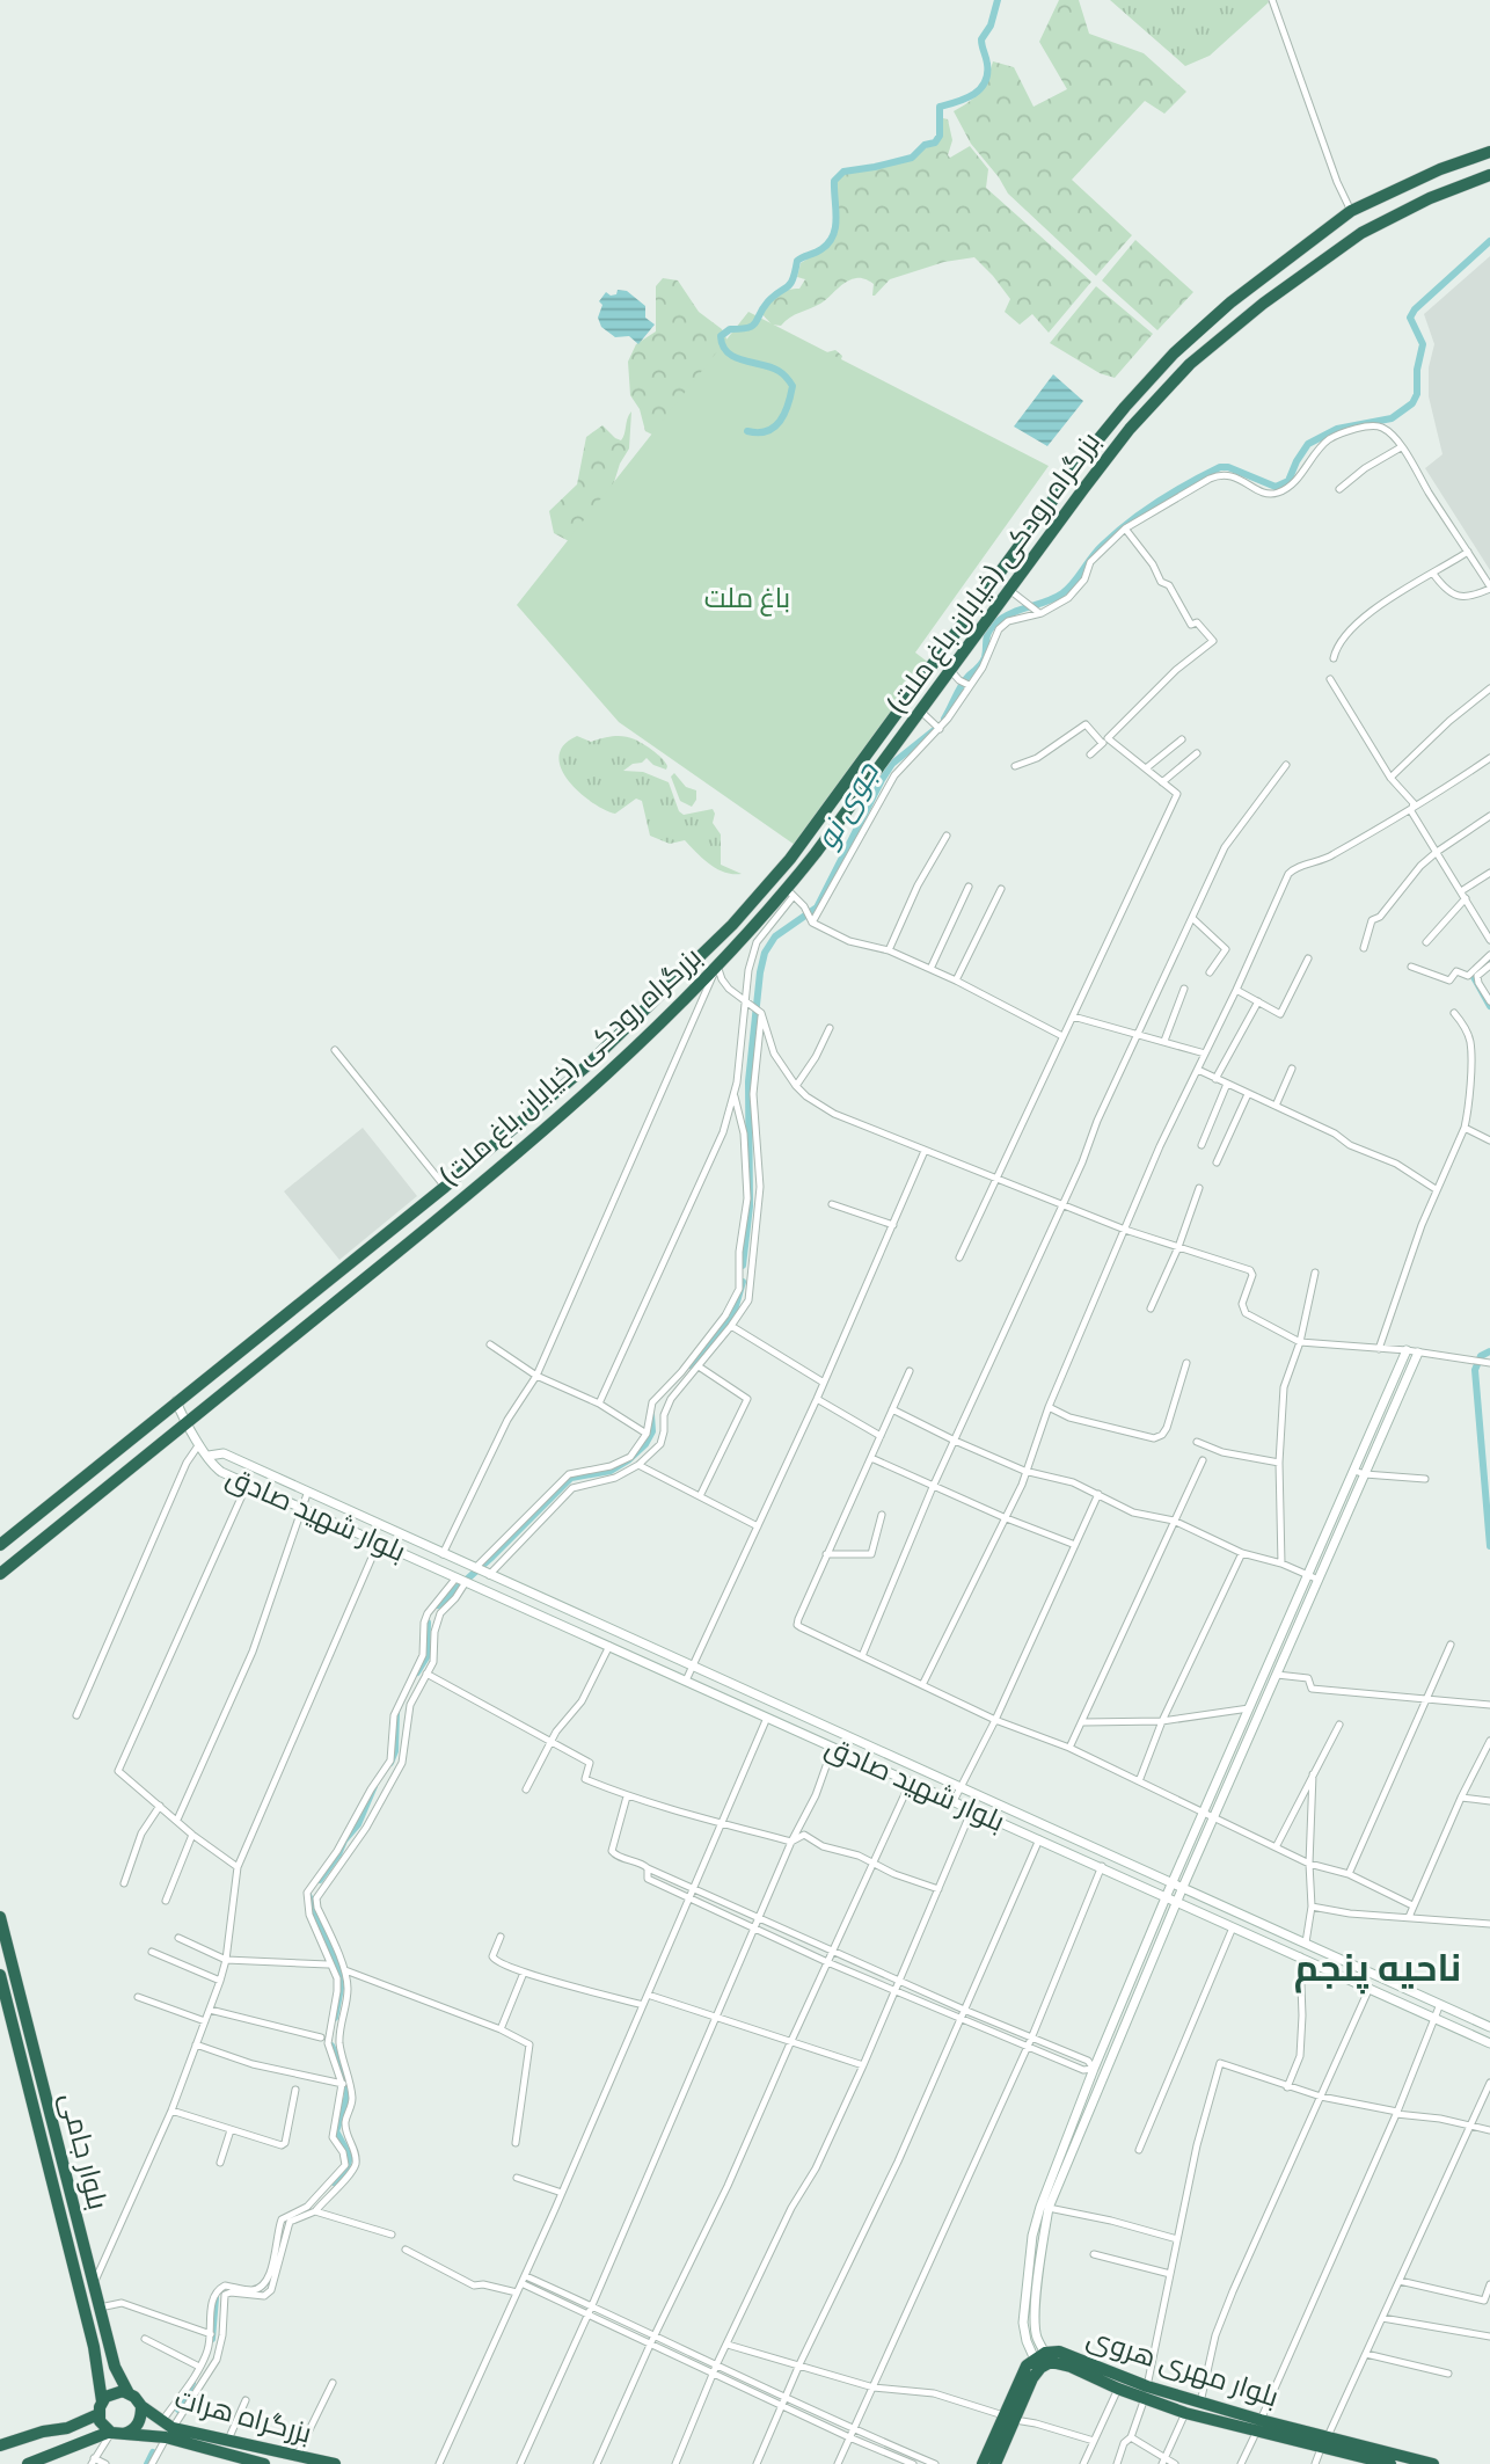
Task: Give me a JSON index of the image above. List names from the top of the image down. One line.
{"streets":{"highway":["بزرگراه رودکی (خیابان باغ ملت)","بلوار جامی","بلوار مهری هروی","بزرگراه هرات"],"main road":["بلوار شهید صادق"]},"crossings":[["بلوار جامی","بزرگراه هرات"]],"districts":["ناحیه پنجم"],"water":["جوی نو"],"parks":["باغ ملت"]}
